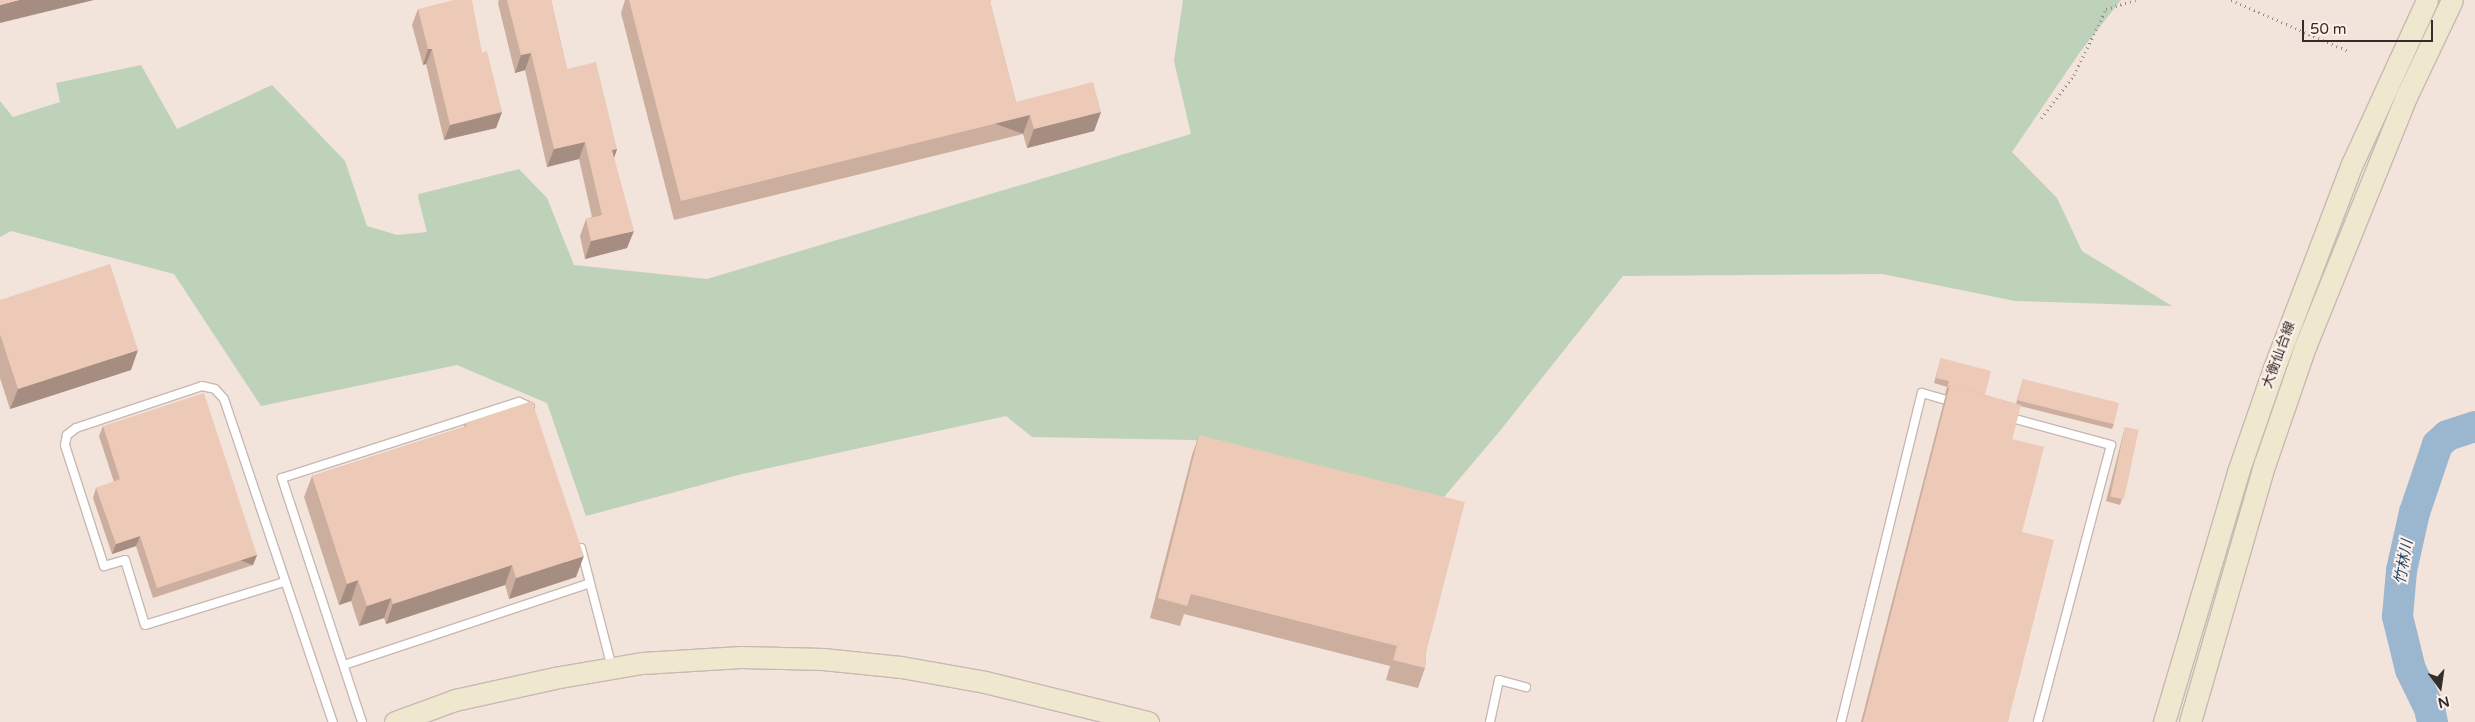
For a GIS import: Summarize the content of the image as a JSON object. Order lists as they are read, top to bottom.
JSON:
{
  "streets": {
    "main road": ["大衡仙台線"]
  },
  "water": ["竹林川"],
  "scale_bar": "50 m",
  "north": "bottom"
}
